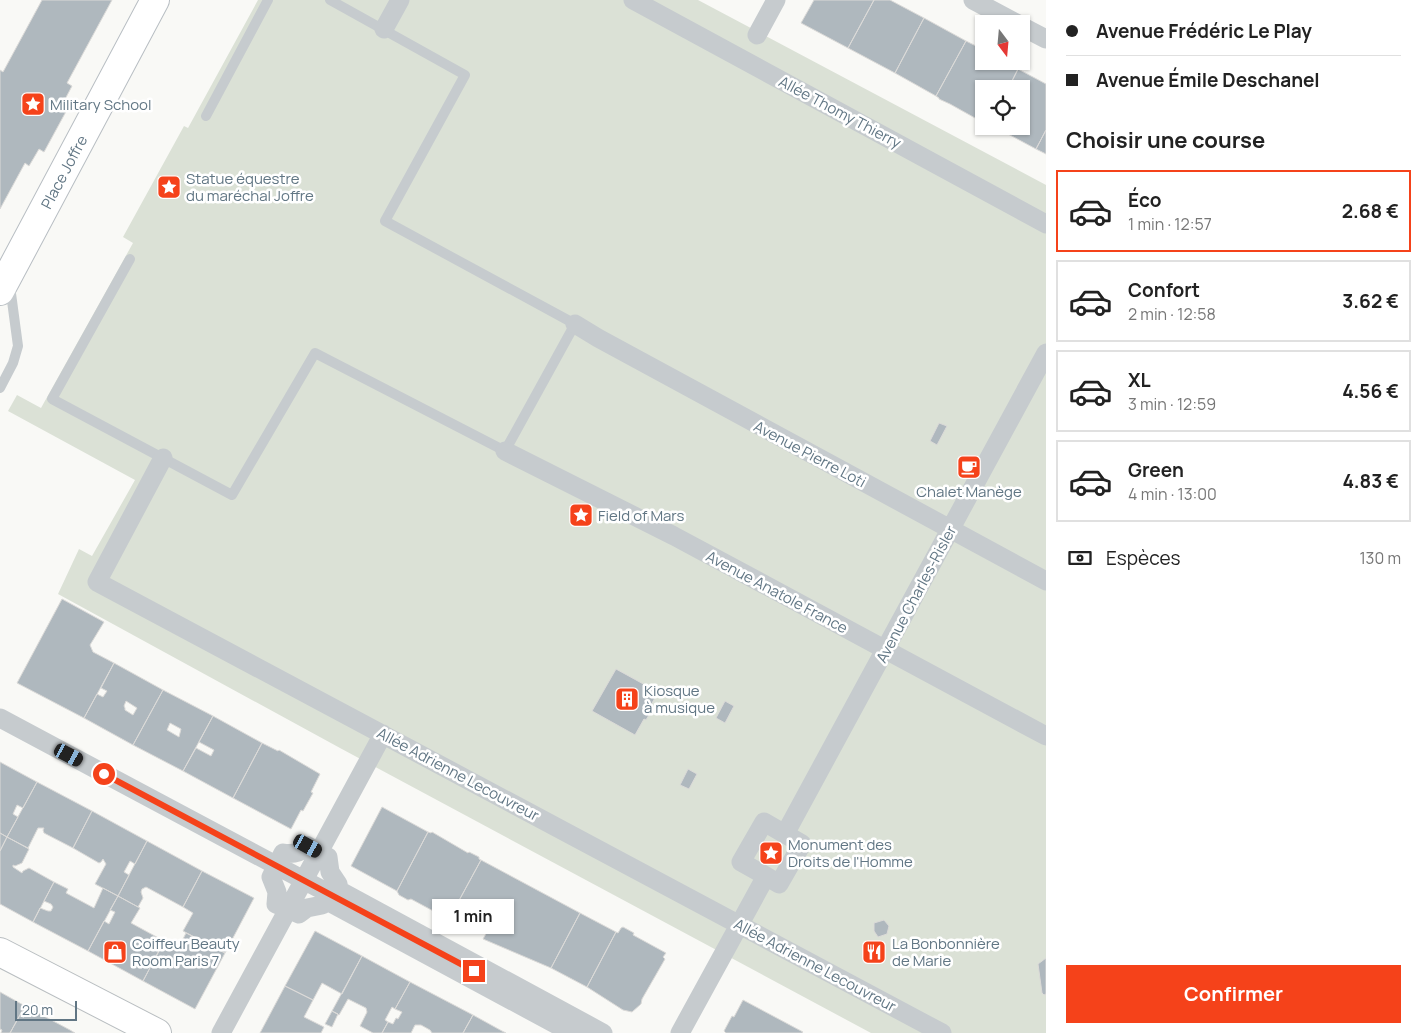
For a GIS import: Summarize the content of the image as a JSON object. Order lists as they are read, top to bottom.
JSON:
{
  "streets": {
    "main road": ["Place Joffre"],
    "street": [
      "Allée Thomy Thierry",
      "Avenue Pierre Loti",
      "Avenue Anatole France",
      "Avenue Charles-Risler",
      "Allée Adrienne Lecouvreur"
    ]
  },
  "crossings": [
    ["Avenue Pierre Loti", "Avenue Charles-Risler"],
    ["Avenue Anatole France", "Avenue Charles-Risler"]
  ],
  "places": {
    "place": [
      "Military School",
      "Statue équestre du maréchal Joffre",
      "Field of Mars",
      "Monument des Droits de l'Homme"
    ],
    "cafe": ["Chalet Manège"],
    "building": ["Kiosque à musique"],
    "shop": ["Coiffeur Beauty Room Paris 7"],
    "restaurant": ["La Bonbonnière de Marie"]
  },
  "scale_bar": "20 m",
  "north": "bottom",
  "page": {
    "banner": ["Avenue Frédéric Le Play", "Avenue Émile Deschanel"],
    "heading": "Choisir une course",
    "list": [
      {
        "name": "Éco",
        "note": "1 min · 12:57",
        "value": "2.68 €"
      },
      {
        "name": "Confort",
        "note": "2 min · 12:58",
        "value": "3.62 €"
      },
      {
        "name": "XL",
        "note": "3 min · 12:59",
        "value": "4.56 €"
      },
      {
        "name": "Green",
        "note": "4 min · 13:00",
        "value": "4.83 €"
      }
    ],
    "pay": ["Espèces", "130 m"],
    "bubble": "1 min",
    "buttons": "Confirmer",
    "scale": "20 m"
  }
}
